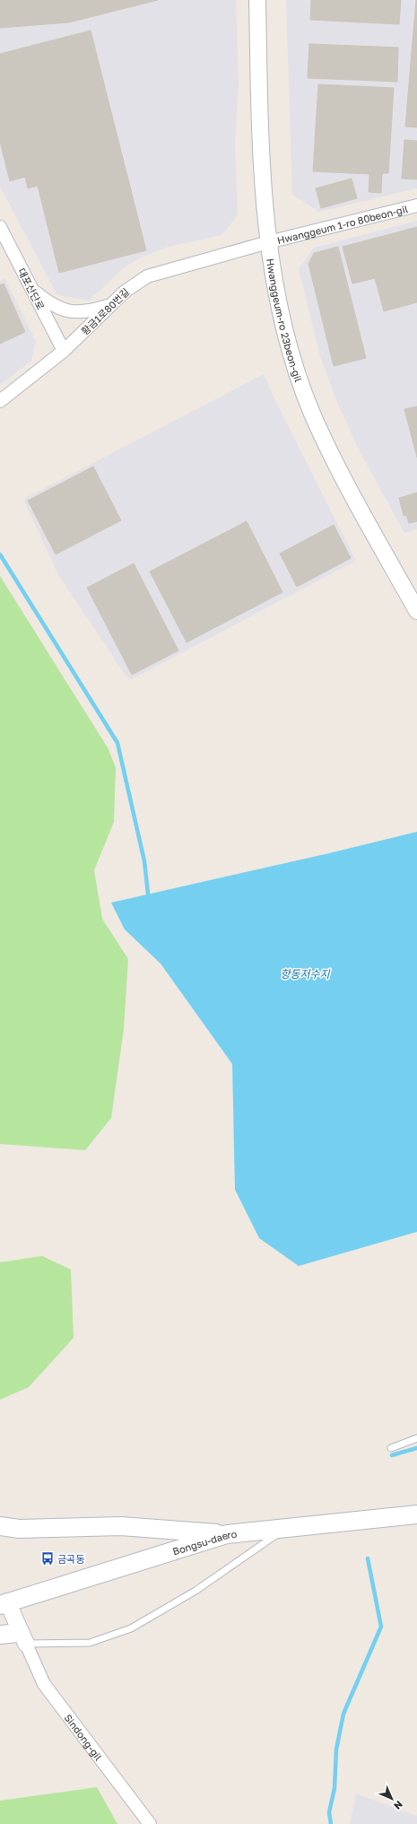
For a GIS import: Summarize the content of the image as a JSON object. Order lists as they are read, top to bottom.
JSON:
{
  "streets": {
    "main road": ["Bongsu-daero"],
    "street": [
      "Hwanggeum 1-ro 80beon-gil",
      "대포산단로",
      "황금1로80번길",
      "Hwanggeum-ro 23beon-gil",
      "Sindong-gil"
    ]
  },
  "crossings": [
    ["Hwanggeum 1-ro 80beon-gil", "황금1로80번길"],
    ["Hwanggeum 1-ro 80beon-gil", "Hwanggeum-ro 23beon-gil"],
    ["대포산단로", "황금1로80번길"],
    ["황금1로80번길", "Hwanggeum-ro 23beon-gil"]
  ],
  "water": ["항동저수지"],
  "places": {
    "bus stop": ["금곡동"]
  },
  "north": "bottom right"
}
